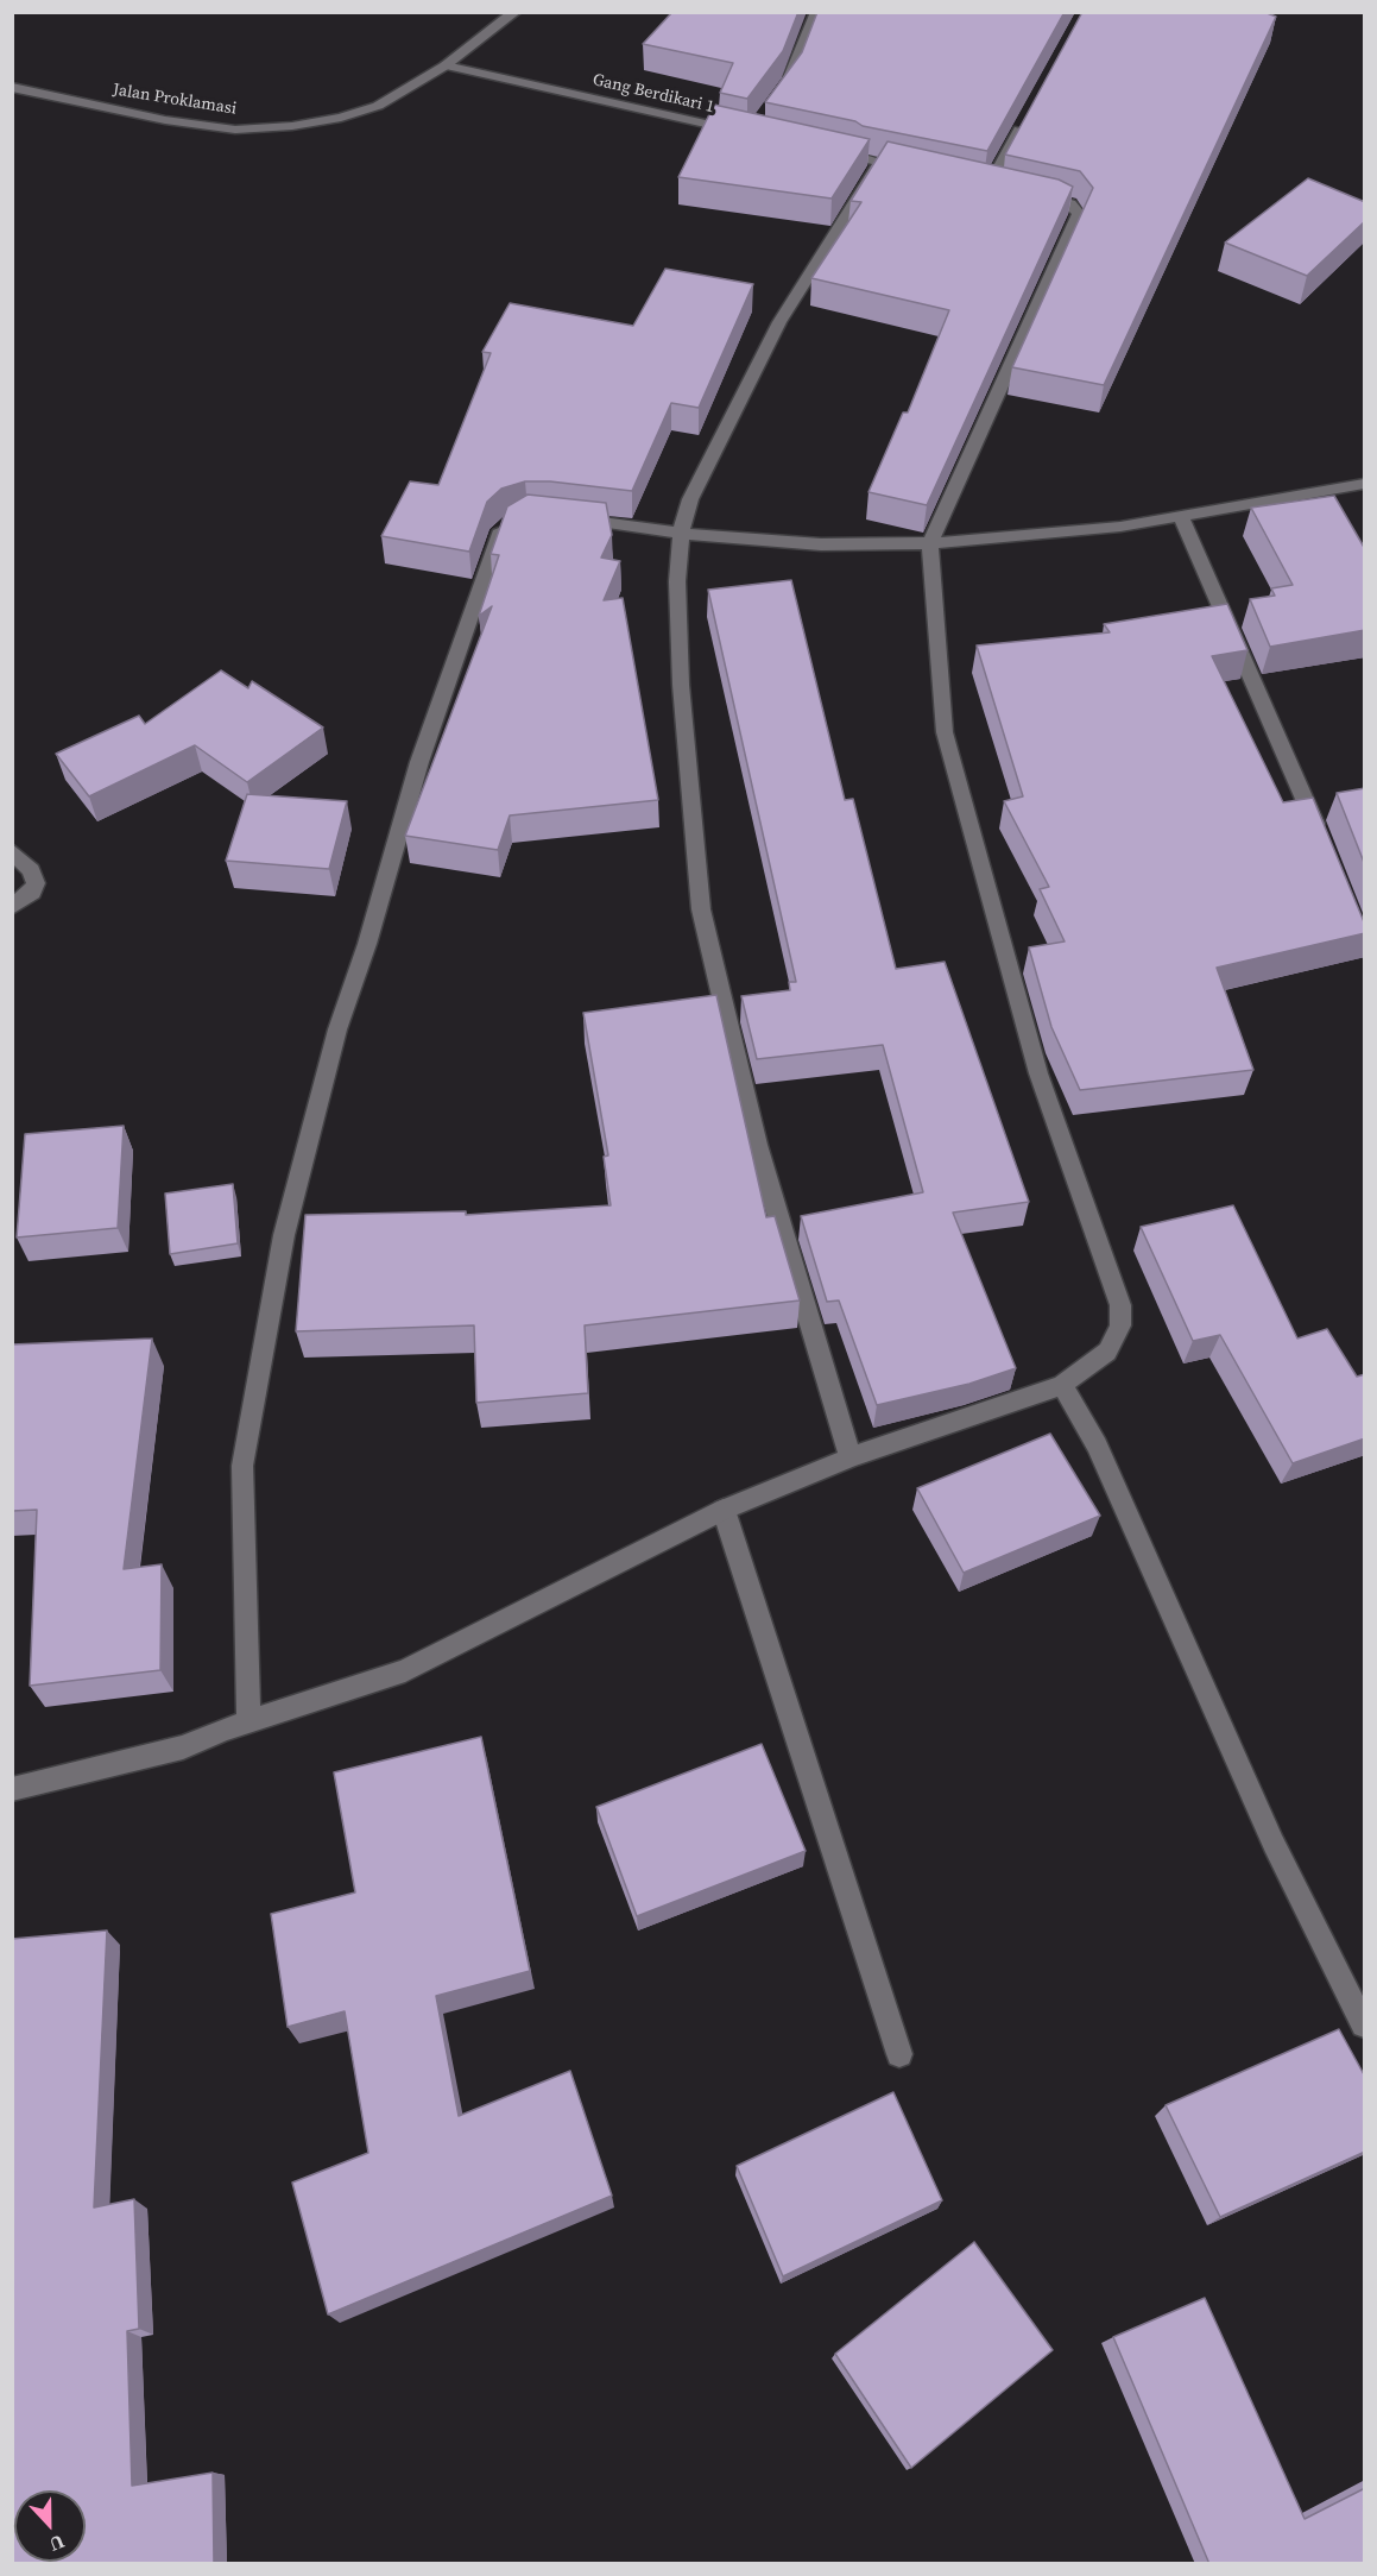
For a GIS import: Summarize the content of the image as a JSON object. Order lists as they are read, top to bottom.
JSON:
{
  "streets": {
    "street": ["Gang Berdikari 1", "Jalan Proklamasi"]
  },
  "crossings": [
    ["Gang Berdikari 1", "Jalan Proklamasi"]
  ],
  "north": "bottom"
}
